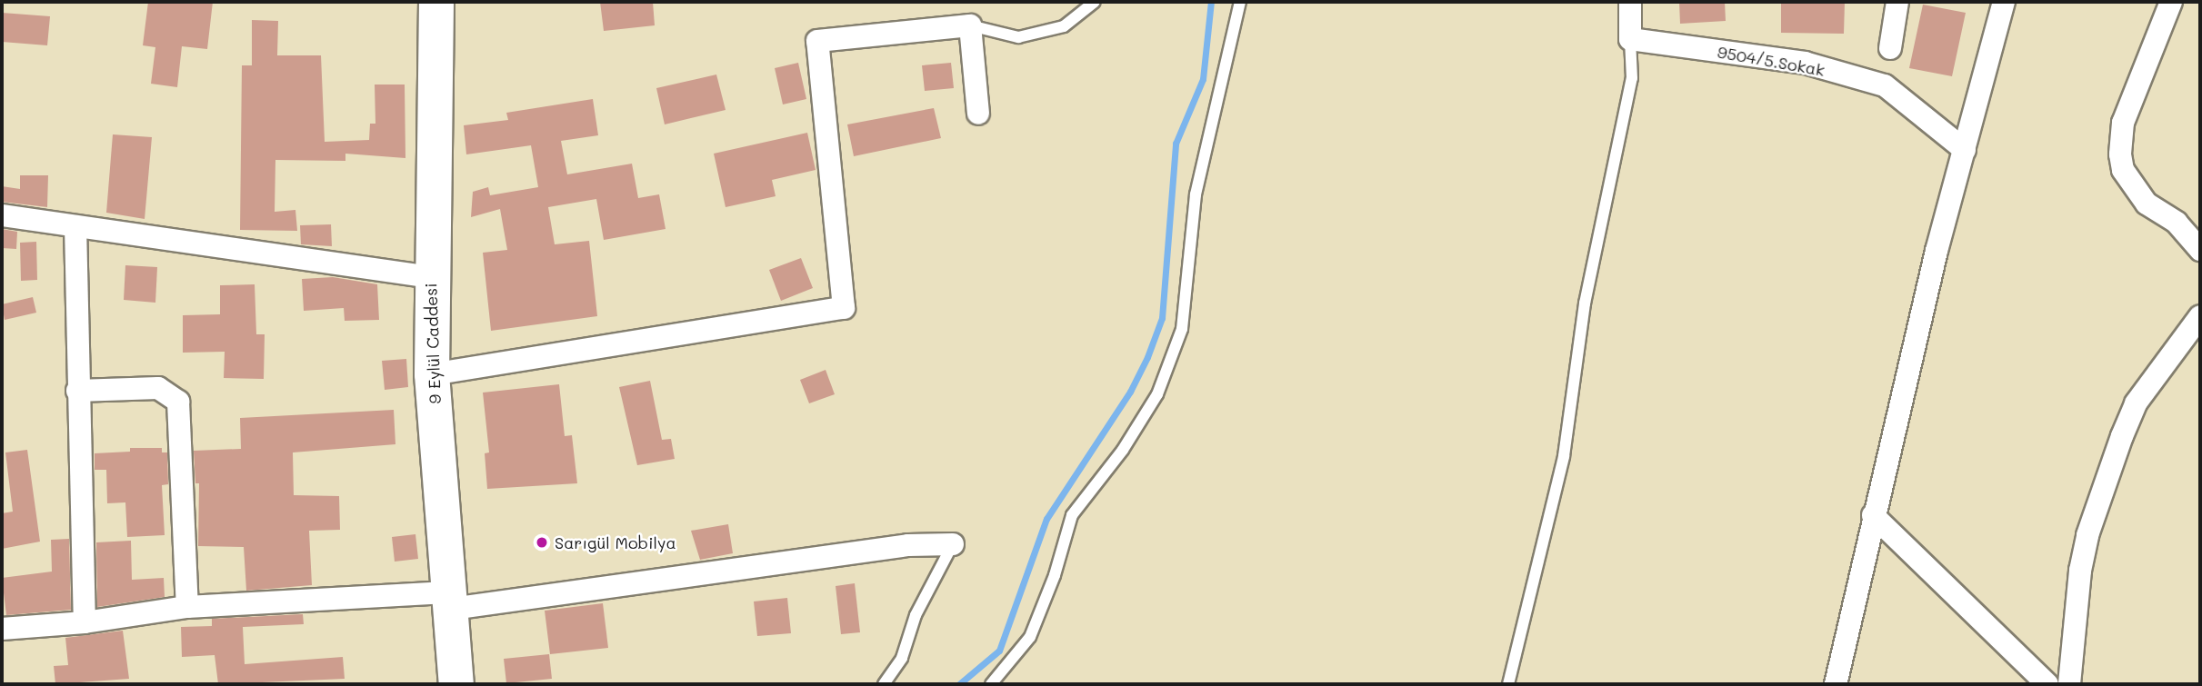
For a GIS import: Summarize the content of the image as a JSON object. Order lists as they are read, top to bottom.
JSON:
{
  "streets": {
    "main road": ["9 Eylül Caddesi"],
    "street": ["9504/5.Sokak"]
  },
  "places": ["Sarıgül Mobilya"]
}
